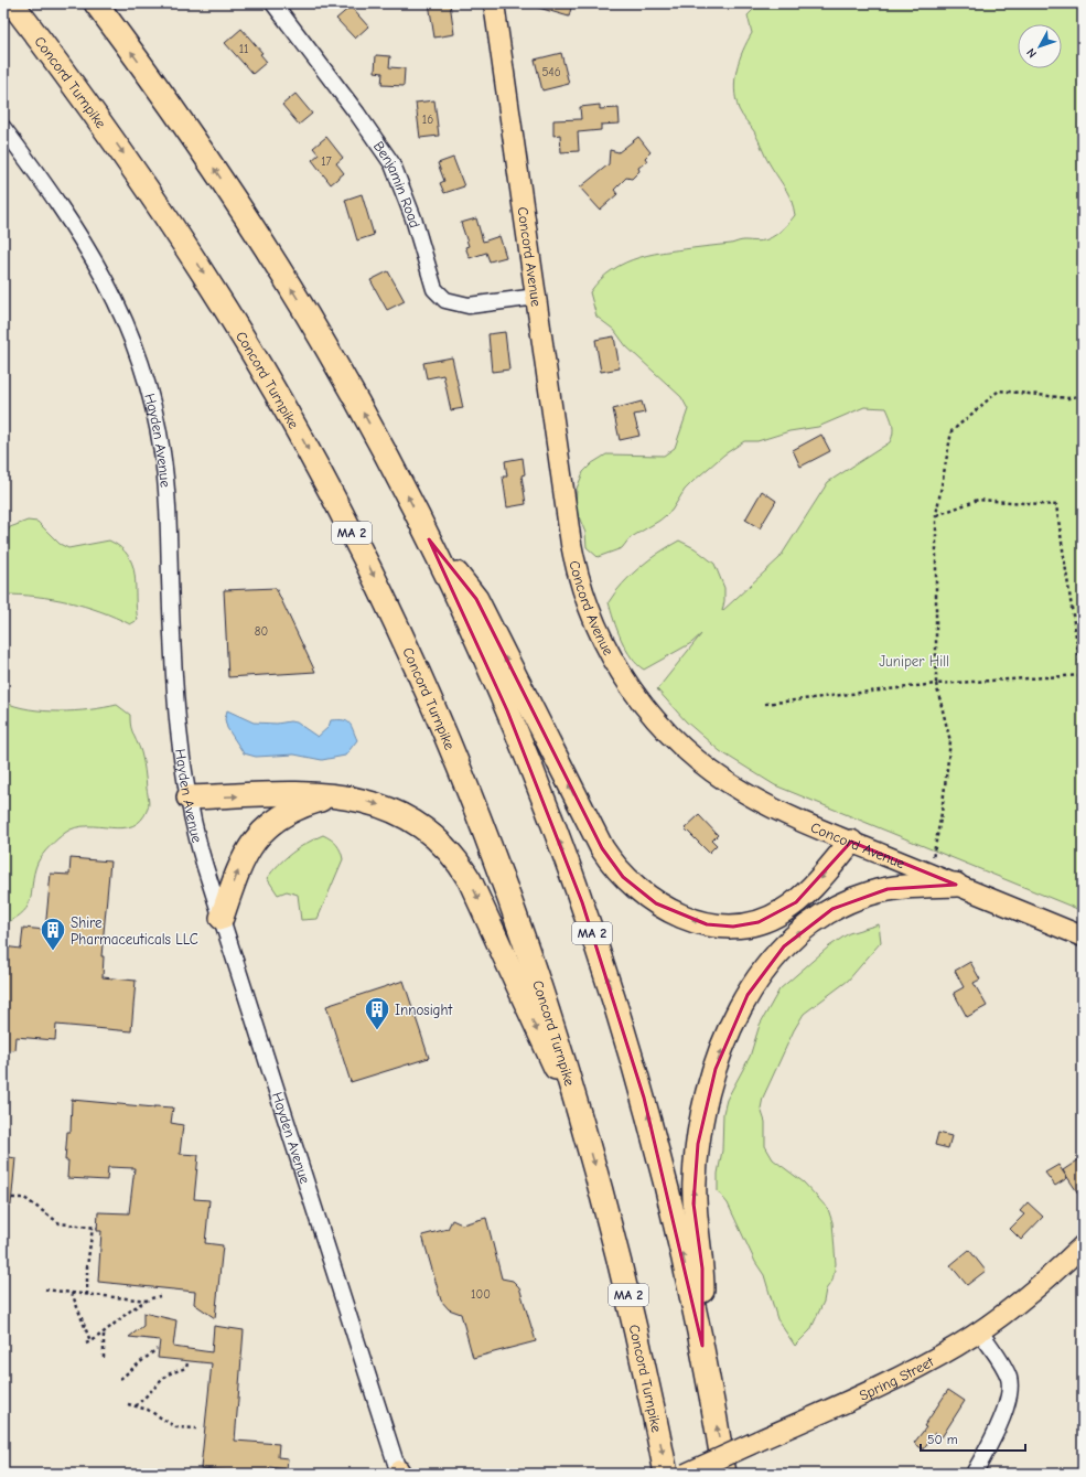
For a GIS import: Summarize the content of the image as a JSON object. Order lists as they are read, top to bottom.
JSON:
{
  "streets": {
    "highway": ["Concord Turnpike", "MA 2"],
    "main road": ["Concord Avenue", "Spring Street"],
    "street": ["Benjamin Road", "Hayden Avenue"]
  },
  "crossings": [
    ["Benjamin Road", "Concord Avenue"]
  ],
  "parks": ["Juniper Hill"],
  "places": {
    "building": ["Shire Pharmaceuticals LLC", "Innosight"]
  },
  "house_numbers": [
    "11",
    "546",
    "16",
    "17",
    "80",
    "100"
  ],
  "scale_bar": "50 m",
  "north": "bottom left"
}
